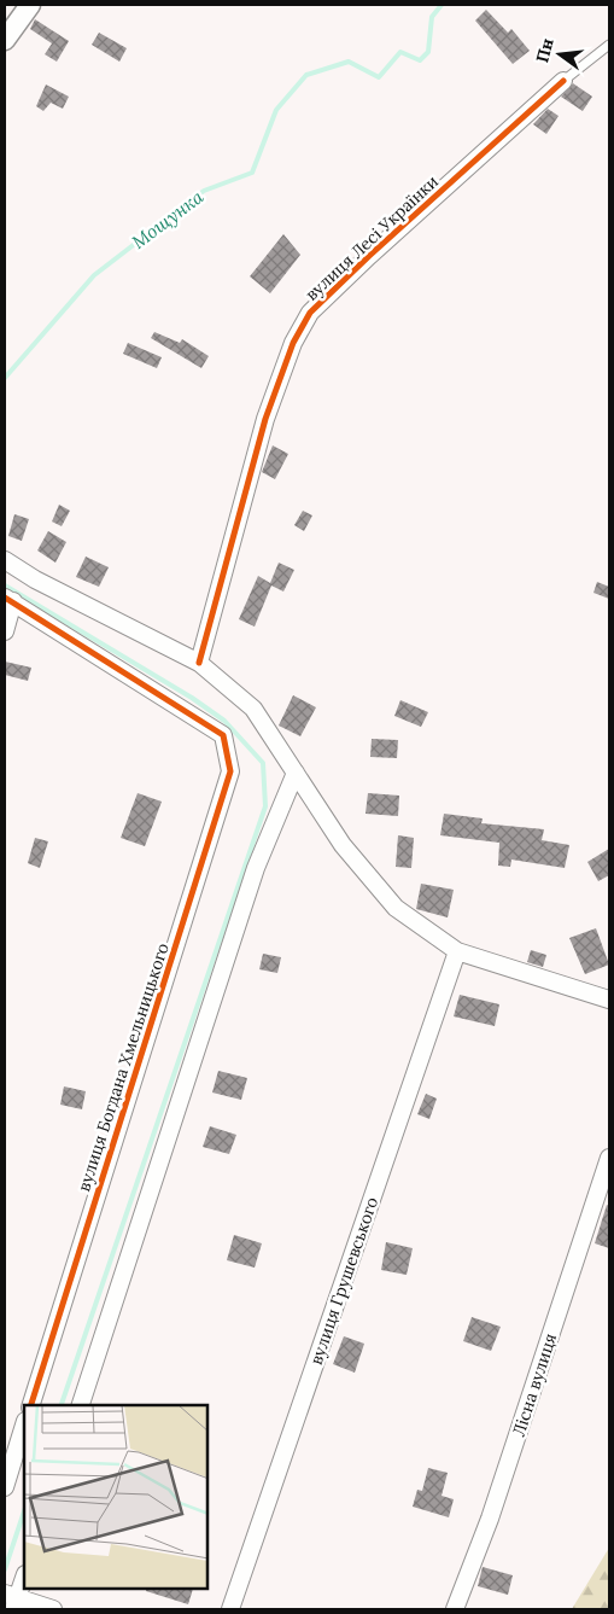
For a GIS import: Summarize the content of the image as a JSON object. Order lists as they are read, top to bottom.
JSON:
{
  "streets": {
    "street": [
      "вулиця Лесі Українки",
      "вулиця Богдана Хмельницького",
      "вулиця Грушевського",
      "Лісна вулиця"
    ]
  },
  "water": ["Мощунка"],
  "north": "left"
}
